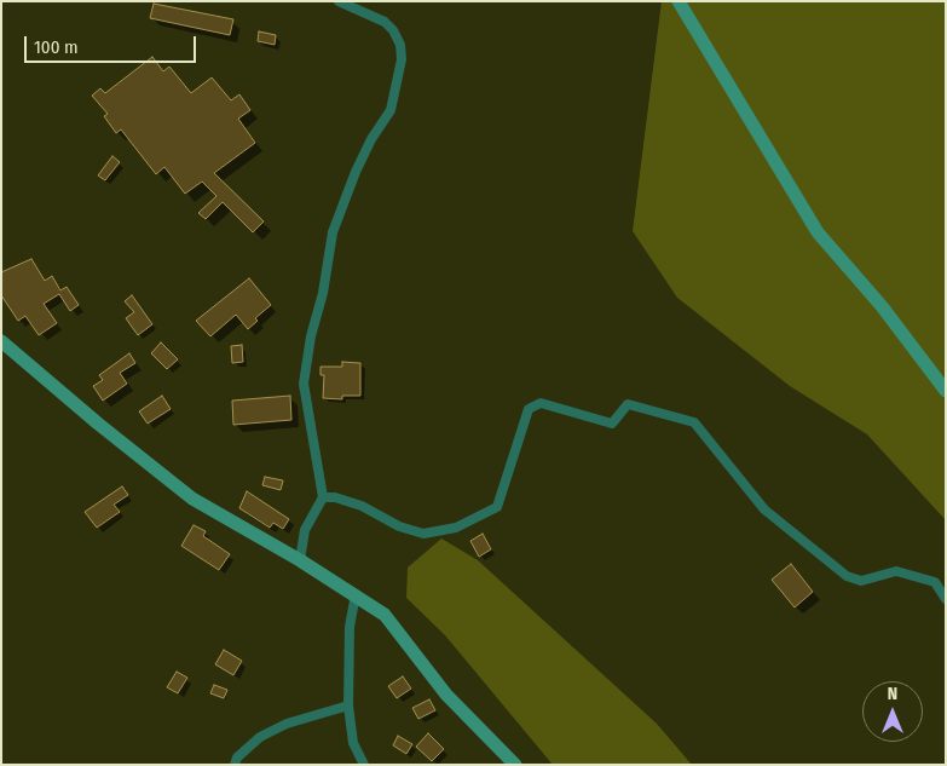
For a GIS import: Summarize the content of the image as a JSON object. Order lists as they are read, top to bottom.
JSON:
{
  "scale_bar": "100 m",
  "north": "top"
}
